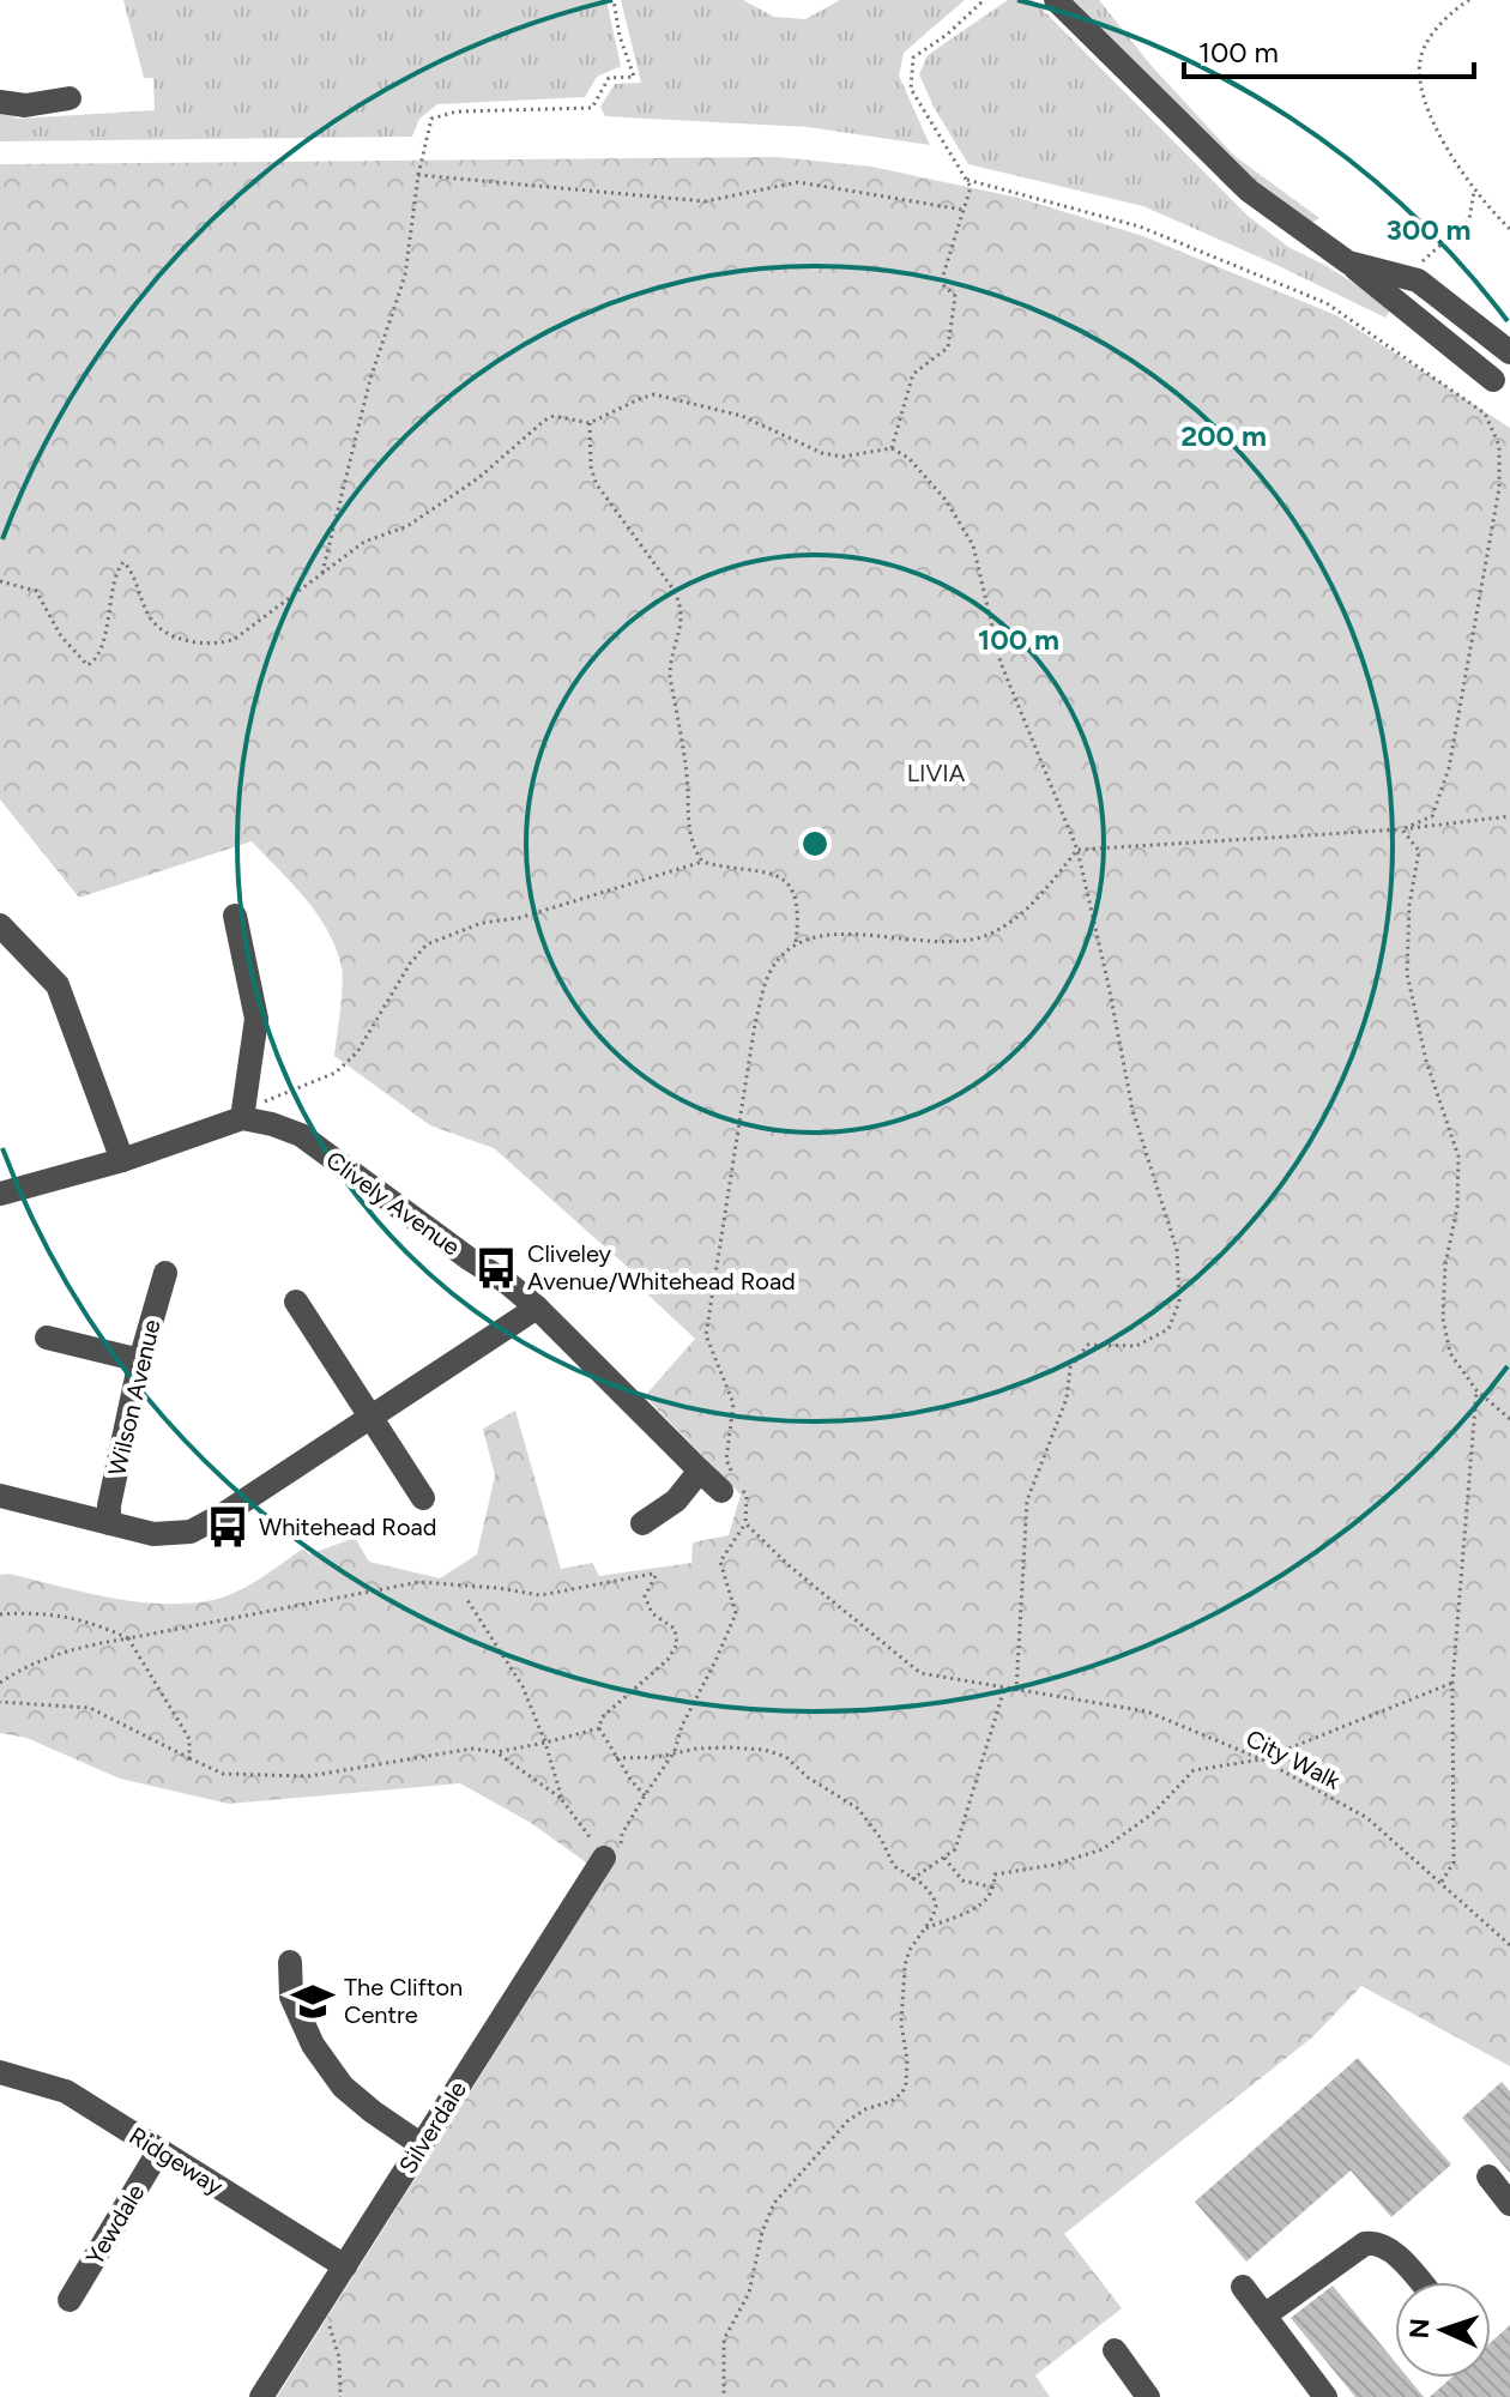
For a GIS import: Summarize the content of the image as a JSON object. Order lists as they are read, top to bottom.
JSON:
{
  "streets": {
    "street": [
      "Clively Avenue",
      "Wilson Avenue",
      "Silverdale",
      "Ridgeway",
      "Yewdale"
    ],
    "path": ["City Walk"]
  },
  "crossings": [
    ["Silverdale", "Ridgeway"],
    ["Ridgeway", "Yewdale"]
  ],
  "parks": ["LIVIA"],
  "places": {
    "bus stop": ["Cliveley Avenue/Whitehead Road", "Whitehead Road"],
    "school or university": ["The Clifton Centre"]
  },
  "scale_bar": "100 m",
  "north": "left",
  "rings": ["300 m", "200 m", "100 m"]
}
